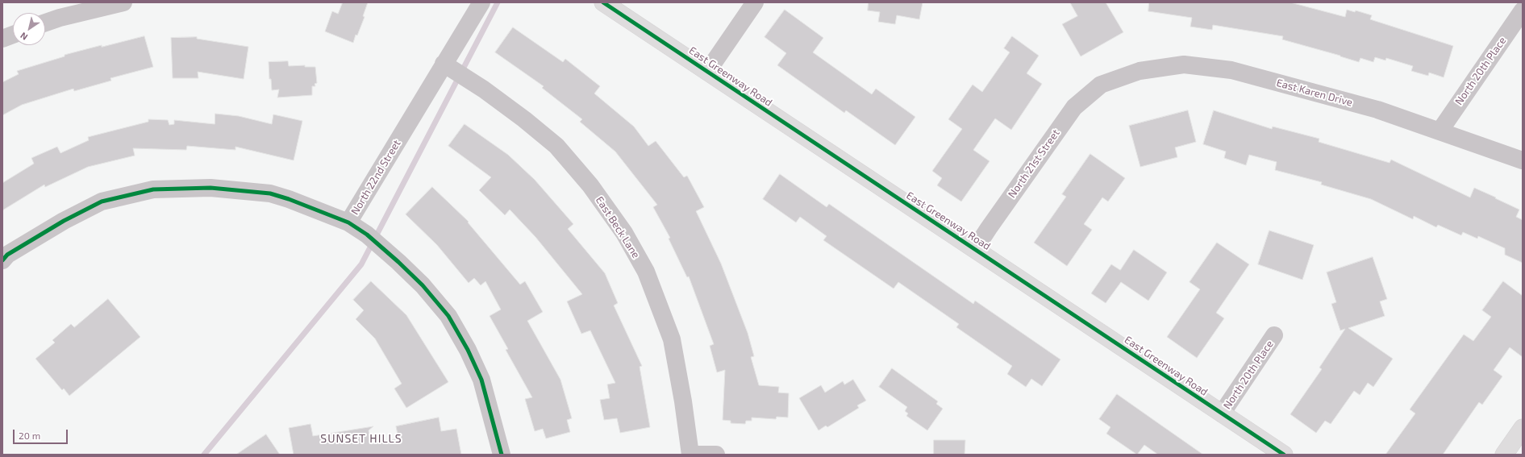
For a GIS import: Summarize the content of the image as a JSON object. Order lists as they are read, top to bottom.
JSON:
{
  "streets": {
    "street": [
      "North 20th Place",
      "East Greenway Road",
      "East Karen Drive",
      "North 21st Street",
      "North 22nd Street",
      "East Beck Lane"
    ]
  },
  "crossings": [
    ["North 20th Place", "East Greenway Road"],
    ["North 20th Place", "East Karen Drive"],
    ["East Greenway Road", "North 21st Street"],
    ["East Karen Drive", "North 21st Street"],
    ["North 22nd Street", "East Beck Lane"]
  ],
  "districts": ["SUNSET HILLS"],
  "scale_bar": "20 m",
  "north": "bottom left"
}
